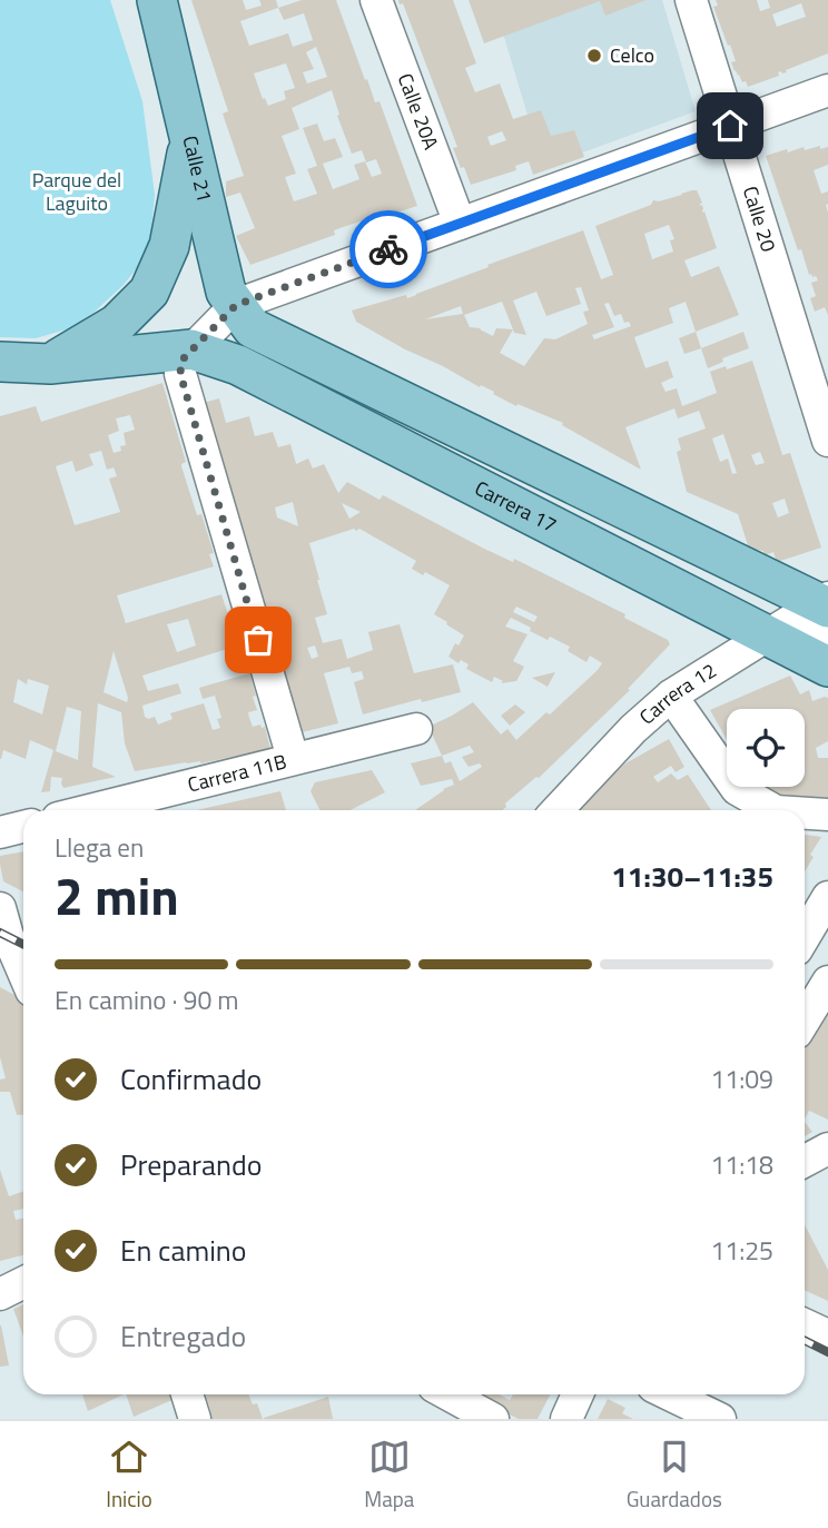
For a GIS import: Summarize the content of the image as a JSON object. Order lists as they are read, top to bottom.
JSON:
{
  "streets": {
    "main road": ["Calle 21", "Carrera 17"],
    "street": [
      "Calle 20A",
      "Calle 20",
      "Carrera 12",
      "Carrera 11B"
    ]
  },
  "crossings": [
    ["Carrera 17", "Carrera 12"]
  ],
  "parks": ["Parque del Laguito"],
  "places": ["Celco"],
  "page": {
    "heading": ["2 min", "Llega en", "11:30–11:35"],
    "bar": "En camino · 90 m",
    "list": [
      ["Confirmado", "11:09"],
      ["Preparando", "11:18"],
      ["En camino", "11:25"],
      "Entregado"
    ],
    "tabs": ["Inicio", "Mapa", "Guardados"]
  }
}
